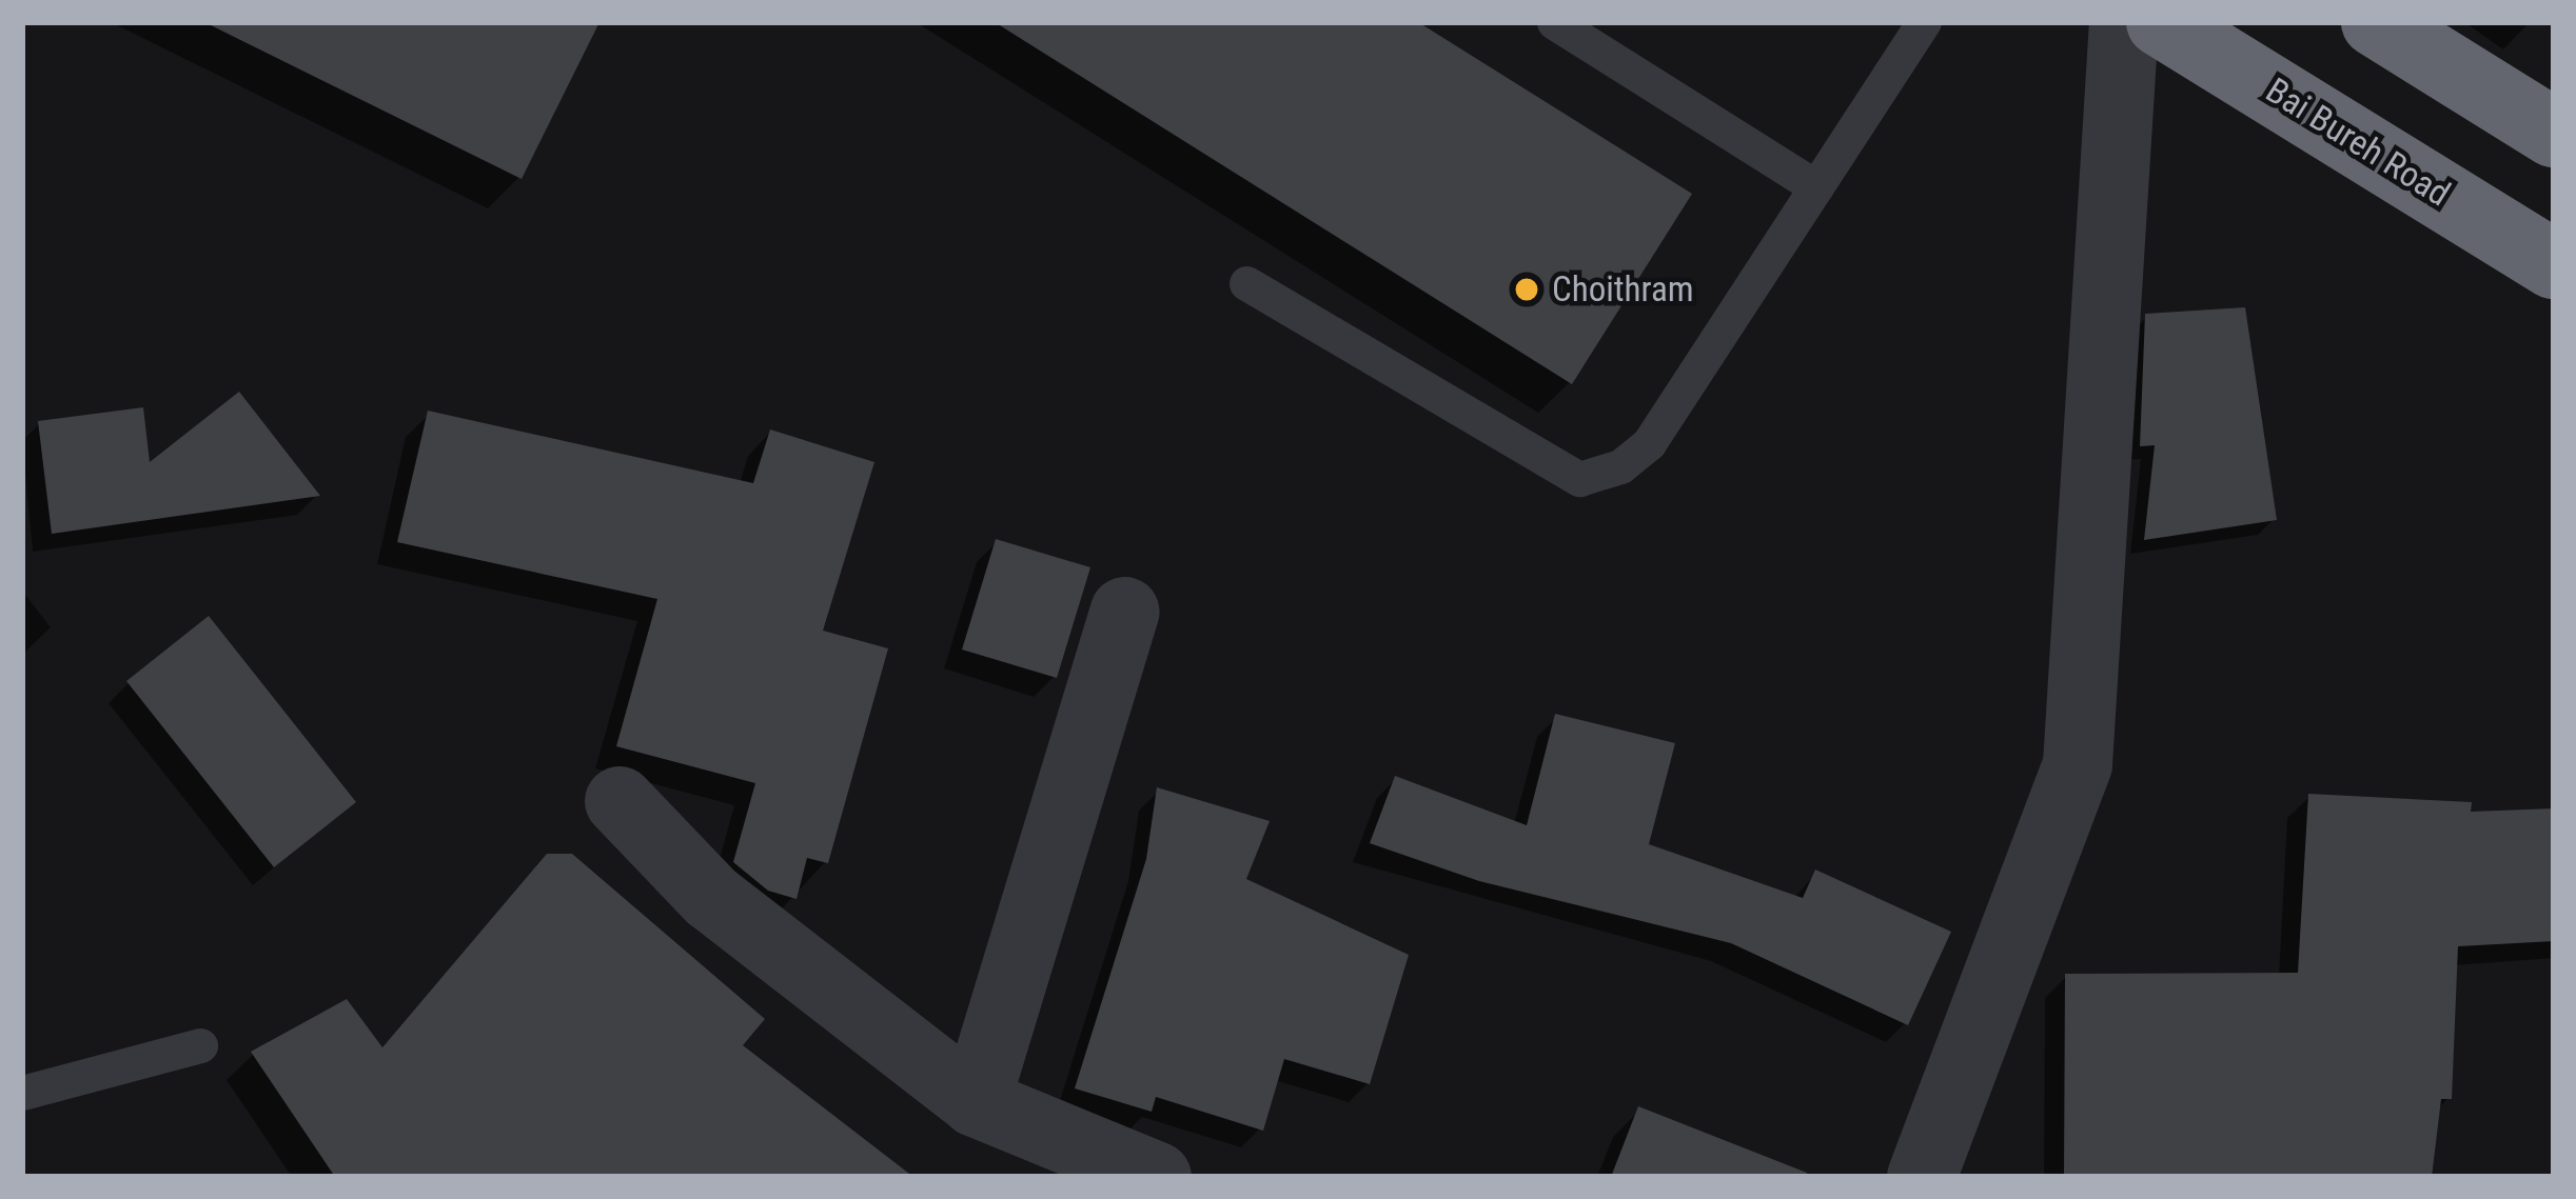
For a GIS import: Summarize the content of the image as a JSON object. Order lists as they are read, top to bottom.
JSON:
{
  "streets": {
    "highway": ["Bai Bureh Road"]
  },
  "places": ["Choithram"]
}
